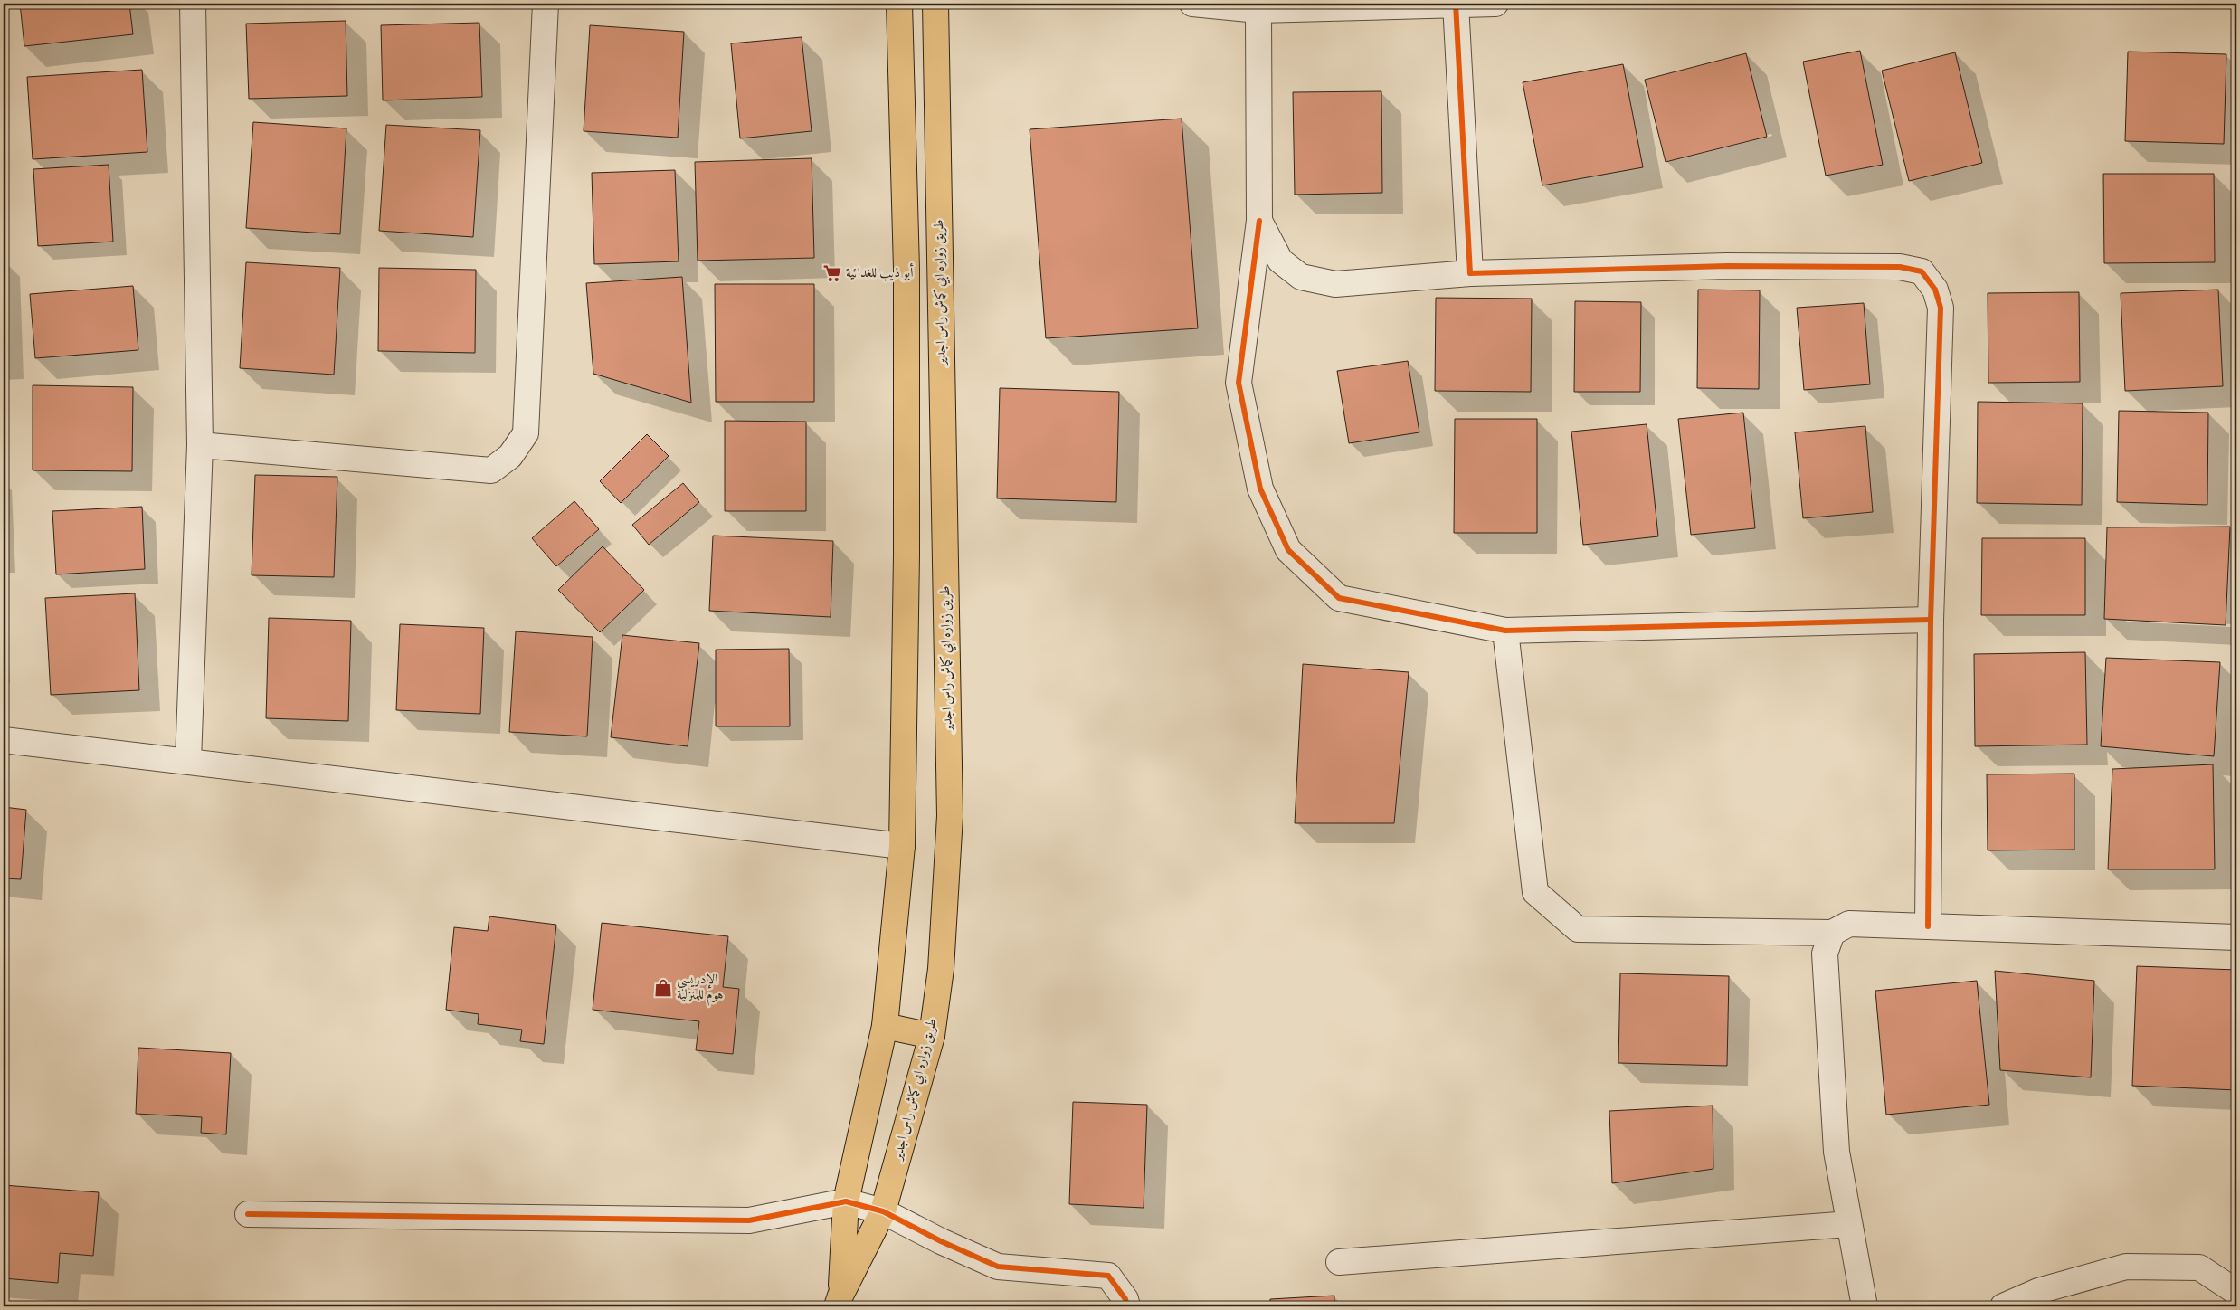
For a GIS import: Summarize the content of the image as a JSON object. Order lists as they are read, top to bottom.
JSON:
{
  "streets": {
    "main road": ["طريق زواره ابي كماش راس اجدير"]
  },
  "places": {
    "supermarket": ["أبو ذيب للغدائية"],
    "shop": ["الإدريسي هوم للمنزلية"]
  }
}
